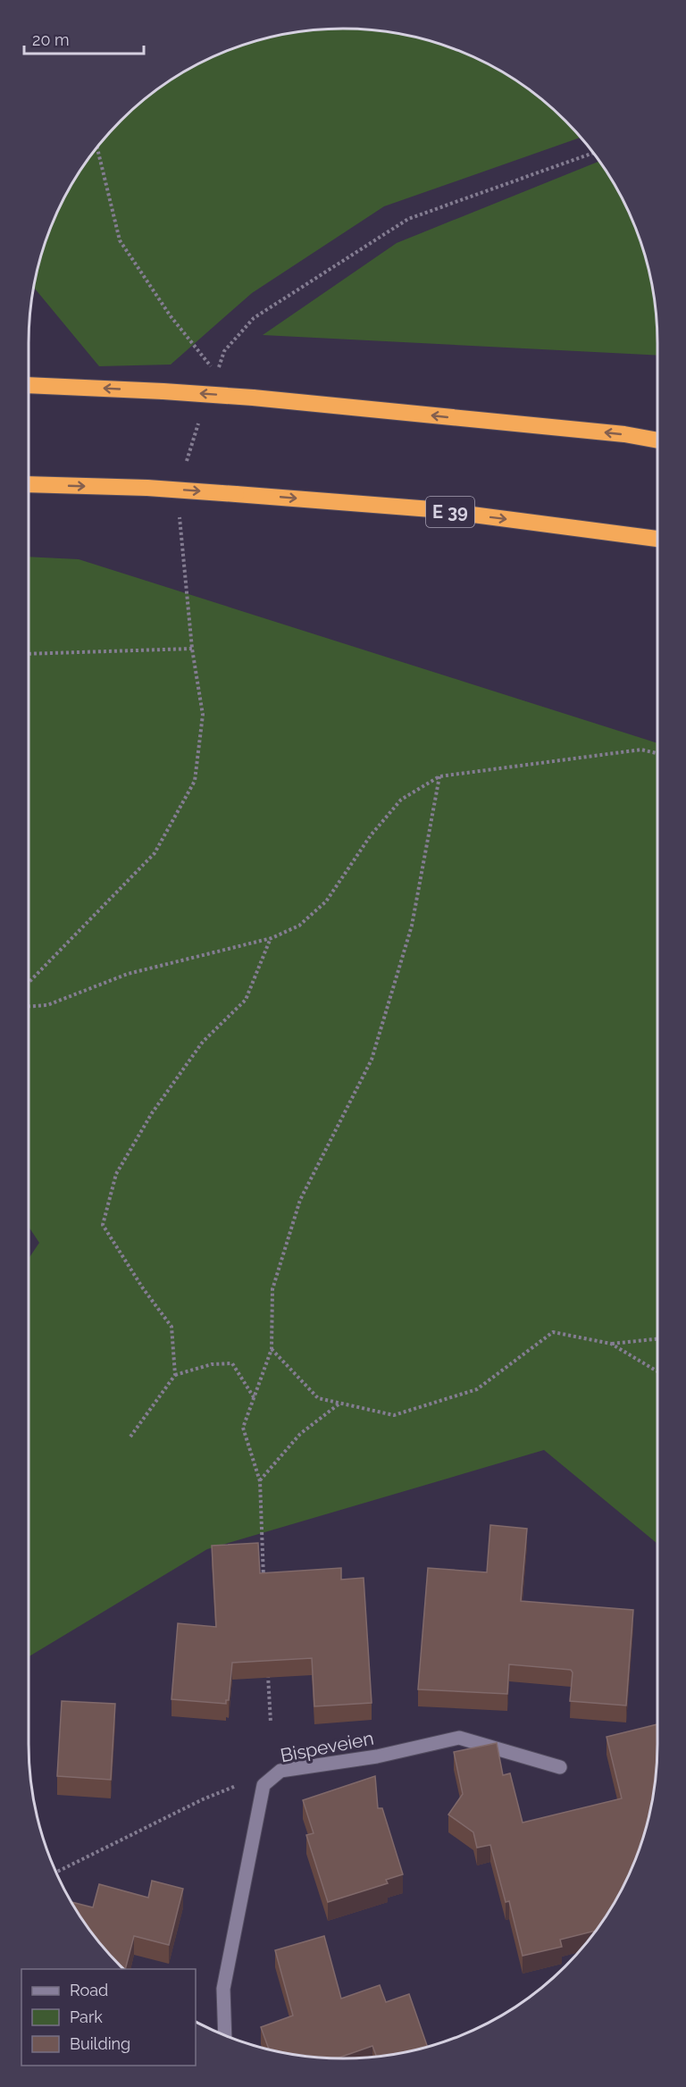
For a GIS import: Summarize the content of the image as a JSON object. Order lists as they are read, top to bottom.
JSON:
{
  "streets": {
    "highway": ["E 39"],
    "street": ["Bispeveien"]
  },
  "legend": ["Road", "Park", "Building"],
  "scale_bar": "20 m"
}
